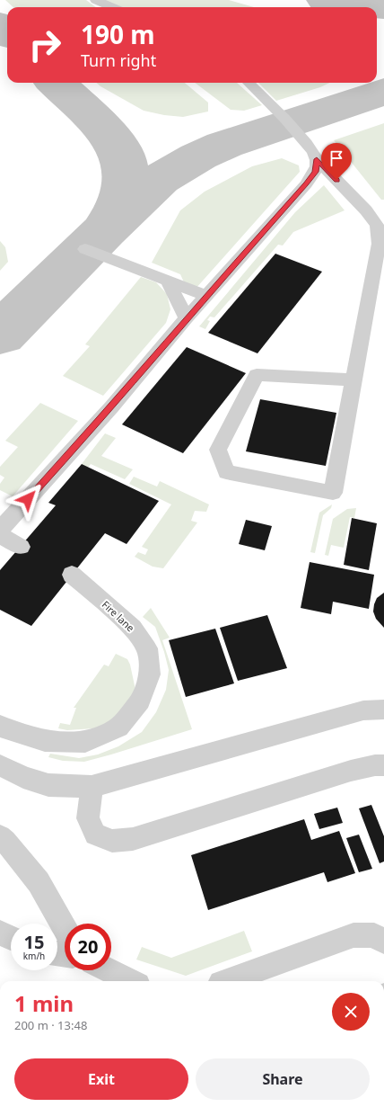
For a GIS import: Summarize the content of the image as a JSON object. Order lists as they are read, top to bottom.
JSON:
{
  "streets": {
    "street": ["Fire lane"]
  },
  "page": {
    "turn": ["190 m", "Turn right"],
    "speed": "15 km/h",
    "limit": "20",
    "heading": ["1 min", "200 m · 13:48"],
    "buttons": ["Exit", "Share"]
  }
}
